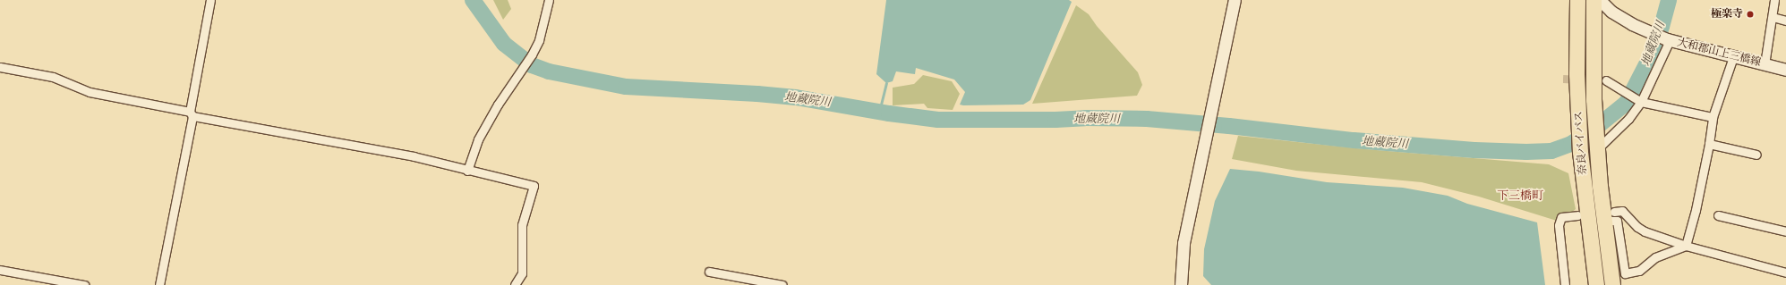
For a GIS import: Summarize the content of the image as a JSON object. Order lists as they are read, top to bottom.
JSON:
{
  "streets": {
    "highway": ["奈良バイパス"],
    "street": ["大和郡山上三橋線"]
  },
  "districts": ["下三橋町"],
  "water": ["地蔵院川"],
  "places": ["極楽寺"]
}
